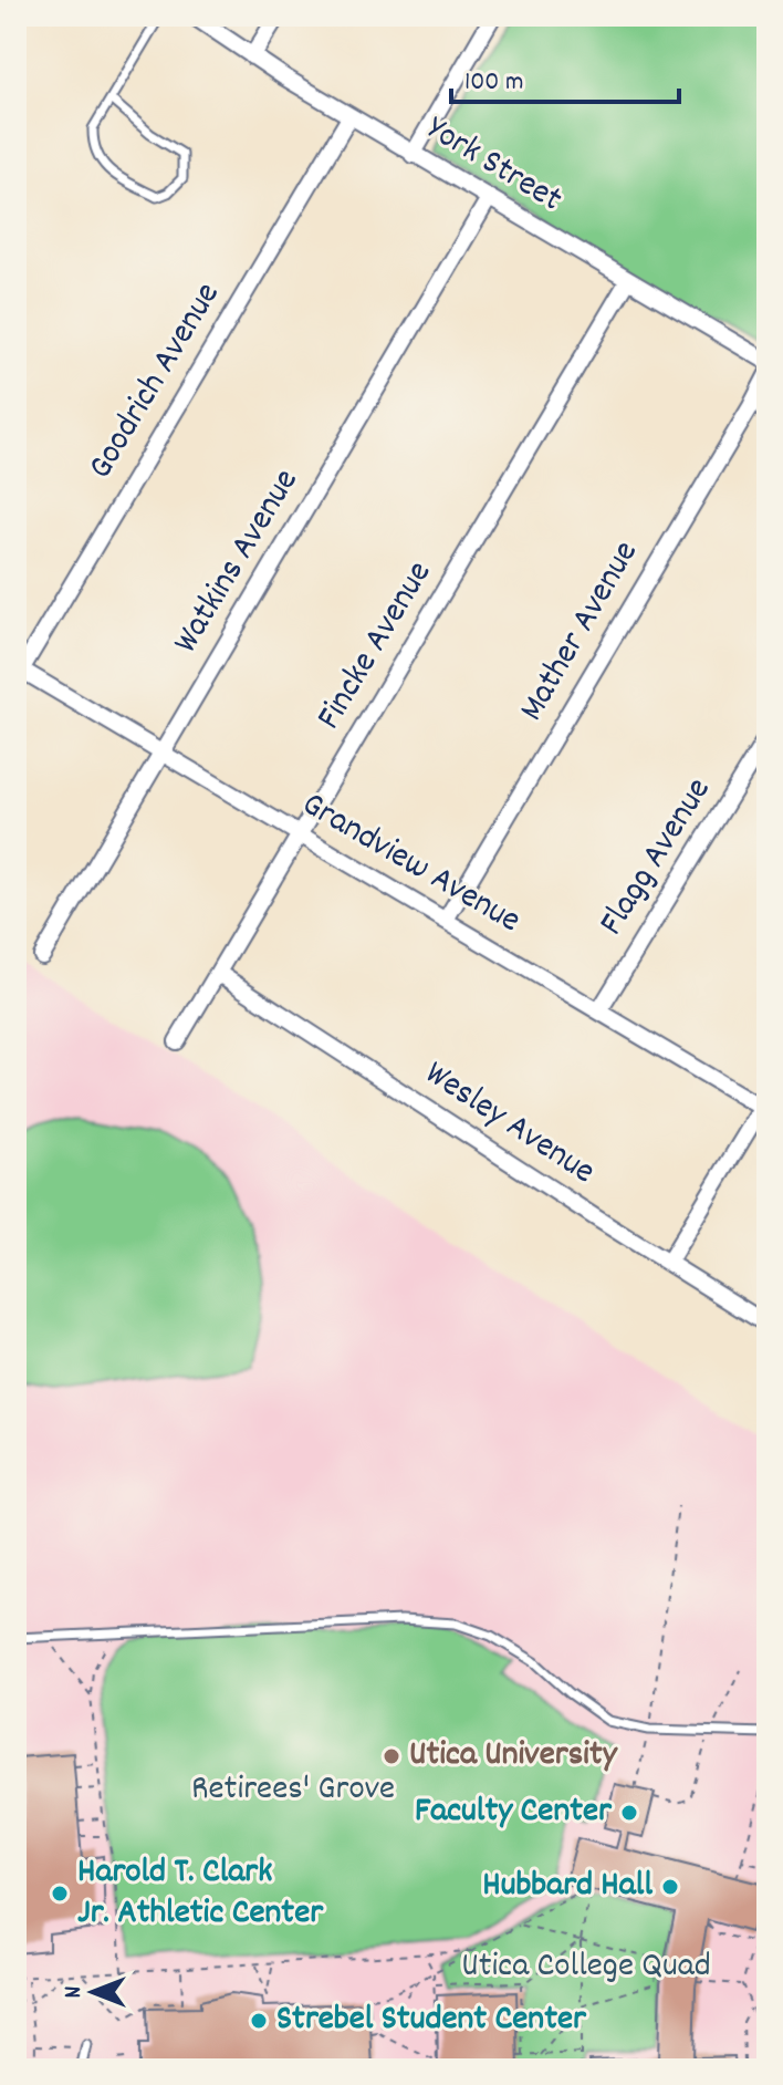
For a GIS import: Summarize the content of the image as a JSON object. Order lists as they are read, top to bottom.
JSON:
{
  "streets": {
    "street": [
      "York Street",
      "Goodrich Avenue",
      "Watkins Avenue",
      "Mather Avenue",
      "Fincke Avenue",
      "Flagg Avenue",
      "Grandview Avenue",
      "Wesley Avenue"
    ]
  },
  "crossings": [
    ["York Street", "Goodrich Avenue"],
    ["York Street", "Watkins Avenue"],
    ["York Street", "Fincke Avenue"],
    ["Goodrich Avenue", "Grandview Avenue"],
    ["Watkins Avenue", "Grandview Avenue"],
    ["Mather Avenue", "Grandview Avenue"],
    ["Fincke Avenue", "Grandview Avenue"],
    ["Fincke Avenue", "Wesley Avenue"],
    ["Flagg Avenue", "Grandview Avenue"]
  ],
  "parks": ["Retirees' Grove", "Utica College Quad"],
  "places": [
    "Utica University",
    "Faculty Center",
    "Hubbard Hall",
    "Harold T. Clark Jr. Athletic Center",
    "Strebel Student Center"
  ],
  "scale_bar": "100 m",
  "north": "left"
}
